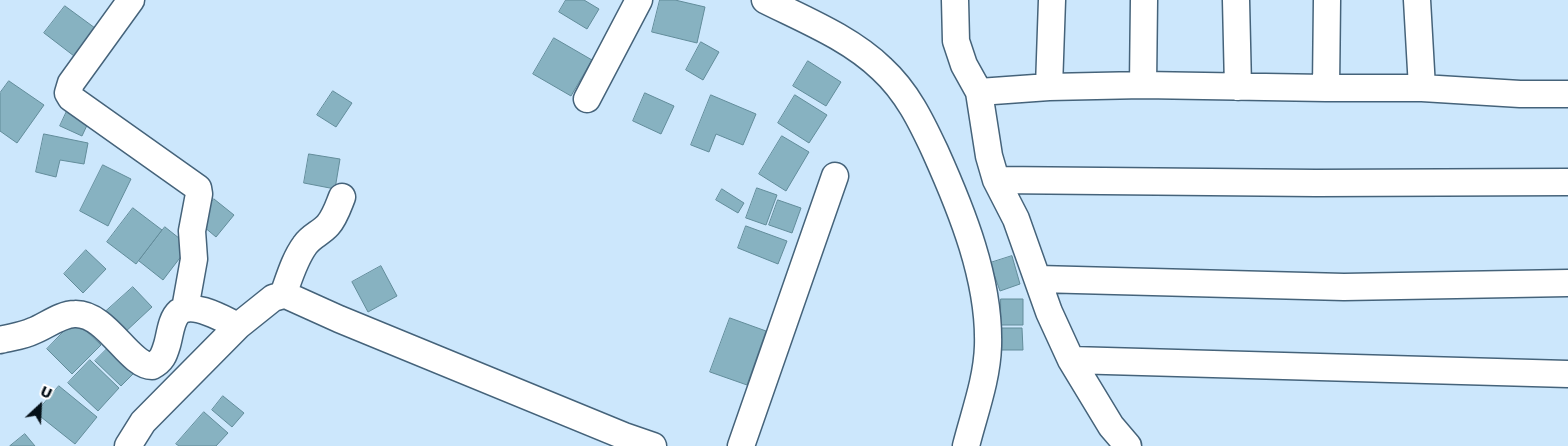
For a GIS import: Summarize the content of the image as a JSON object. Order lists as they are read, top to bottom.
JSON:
{
  "north": "top right"
}
